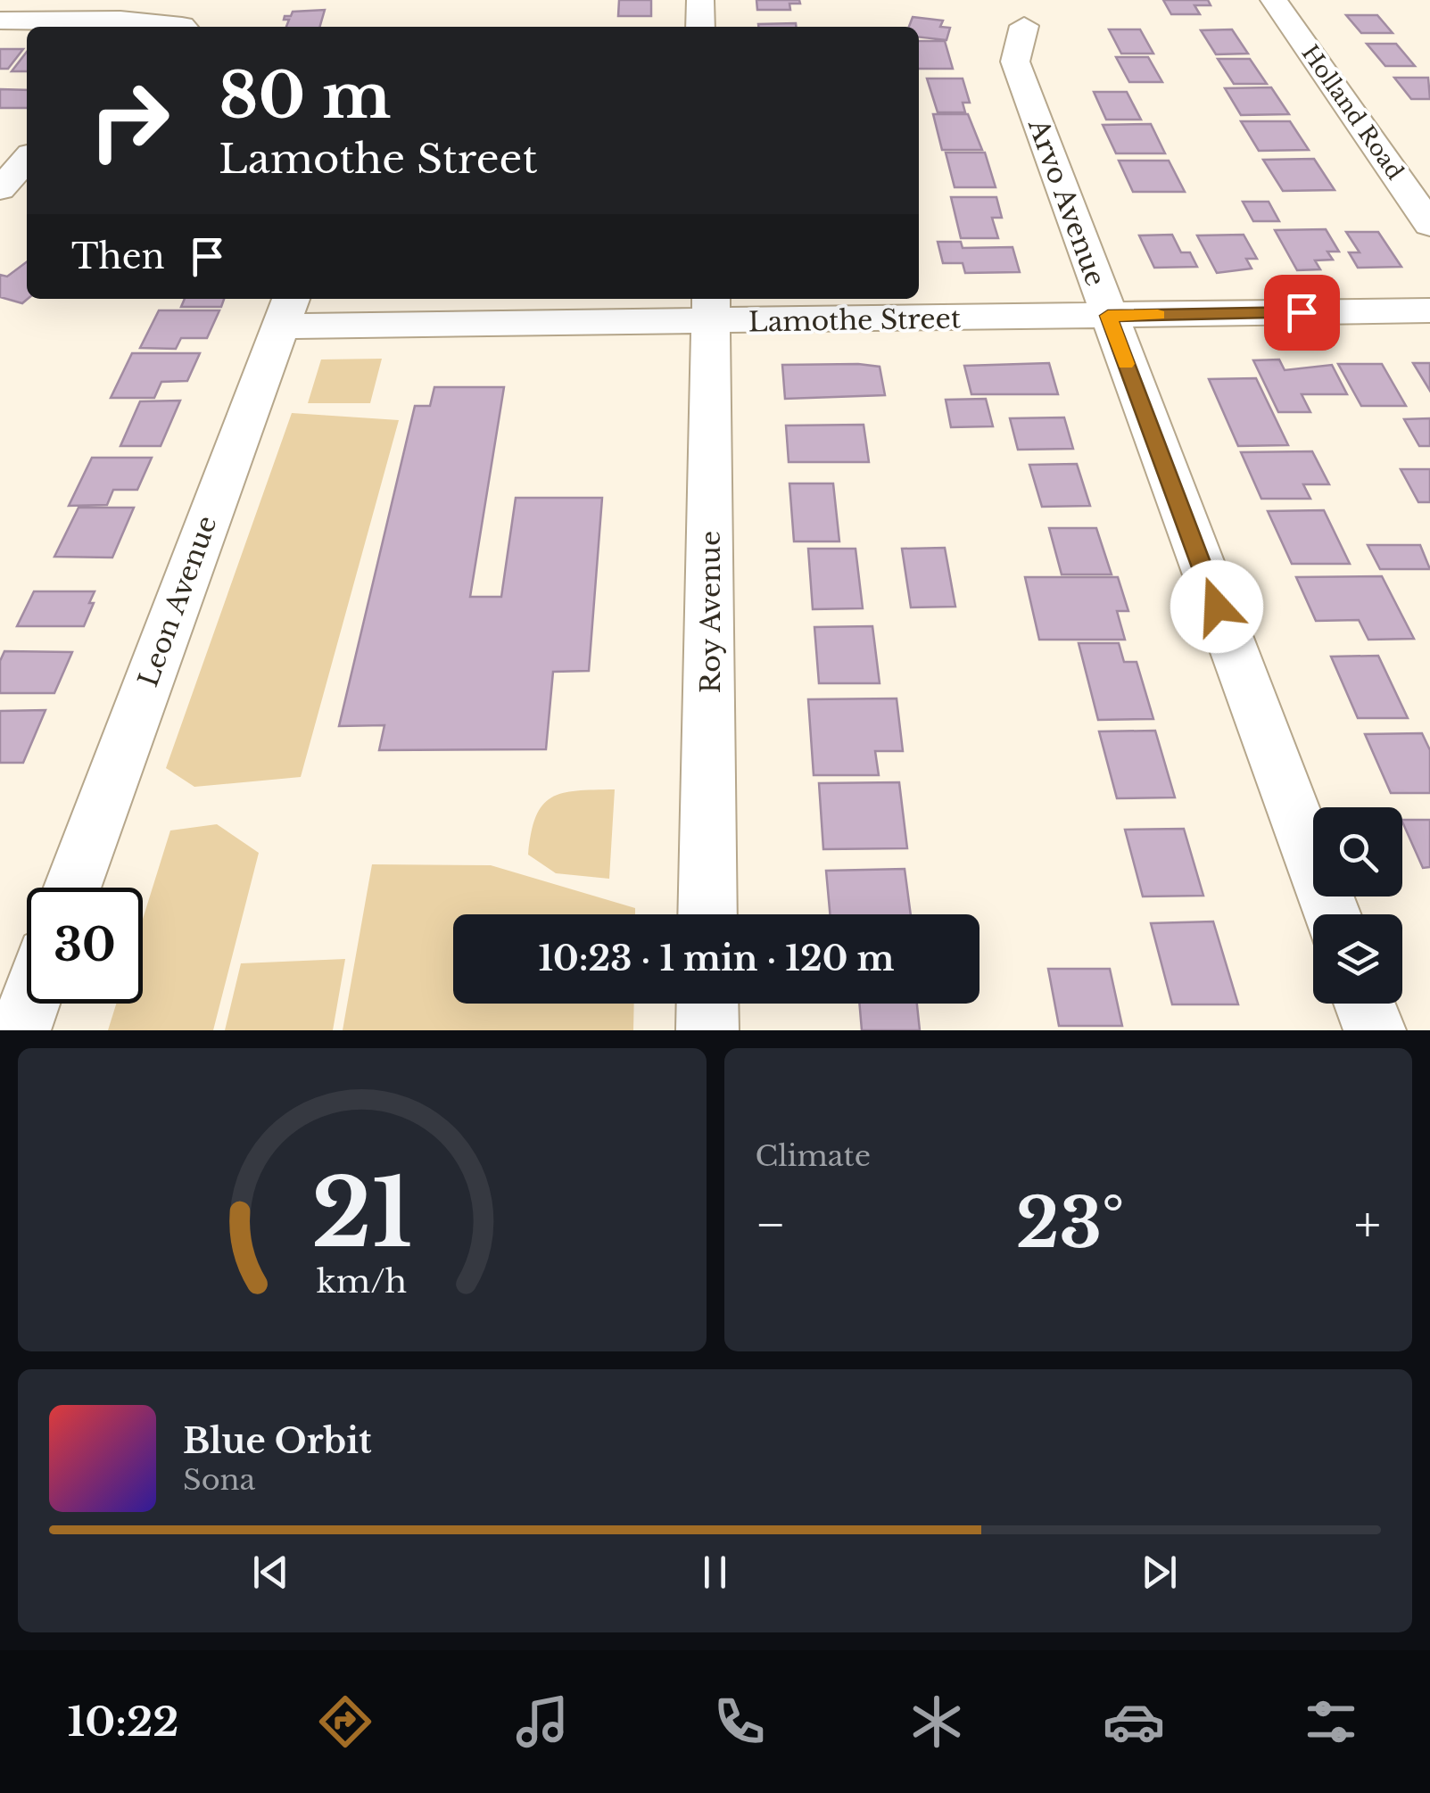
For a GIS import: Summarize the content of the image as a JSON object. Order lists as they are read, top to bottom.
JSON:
{
  "streets": {
    "street": [
      "Holland Road",
      "Arvo Avenue",
      "Lamothe Street",
      "Leon Avenue",
      "Roy Avenue"
    ]
  },
  "crossings": [
    ["Arvo Avenue", "Lamothe Street"],
    ["Lamothe Street", "Leon Avenue"],
    ["Lamothe Street", "Roy Avenue"]
  ],
  "page": {
    "turn": ["80 m", "Lamothe Street"],
    "then": "Then",
    "limit": "30",
    "trip": "10:23 · 1 min · 120 m",
    "tile": "Climate",
    "heat": ["−", "23°", "+"],
    "song": ["Blue Orbit", "Sona"],
    "tabs": "10:22",
    "gauge": ["21", "km/h"]
  }
}
